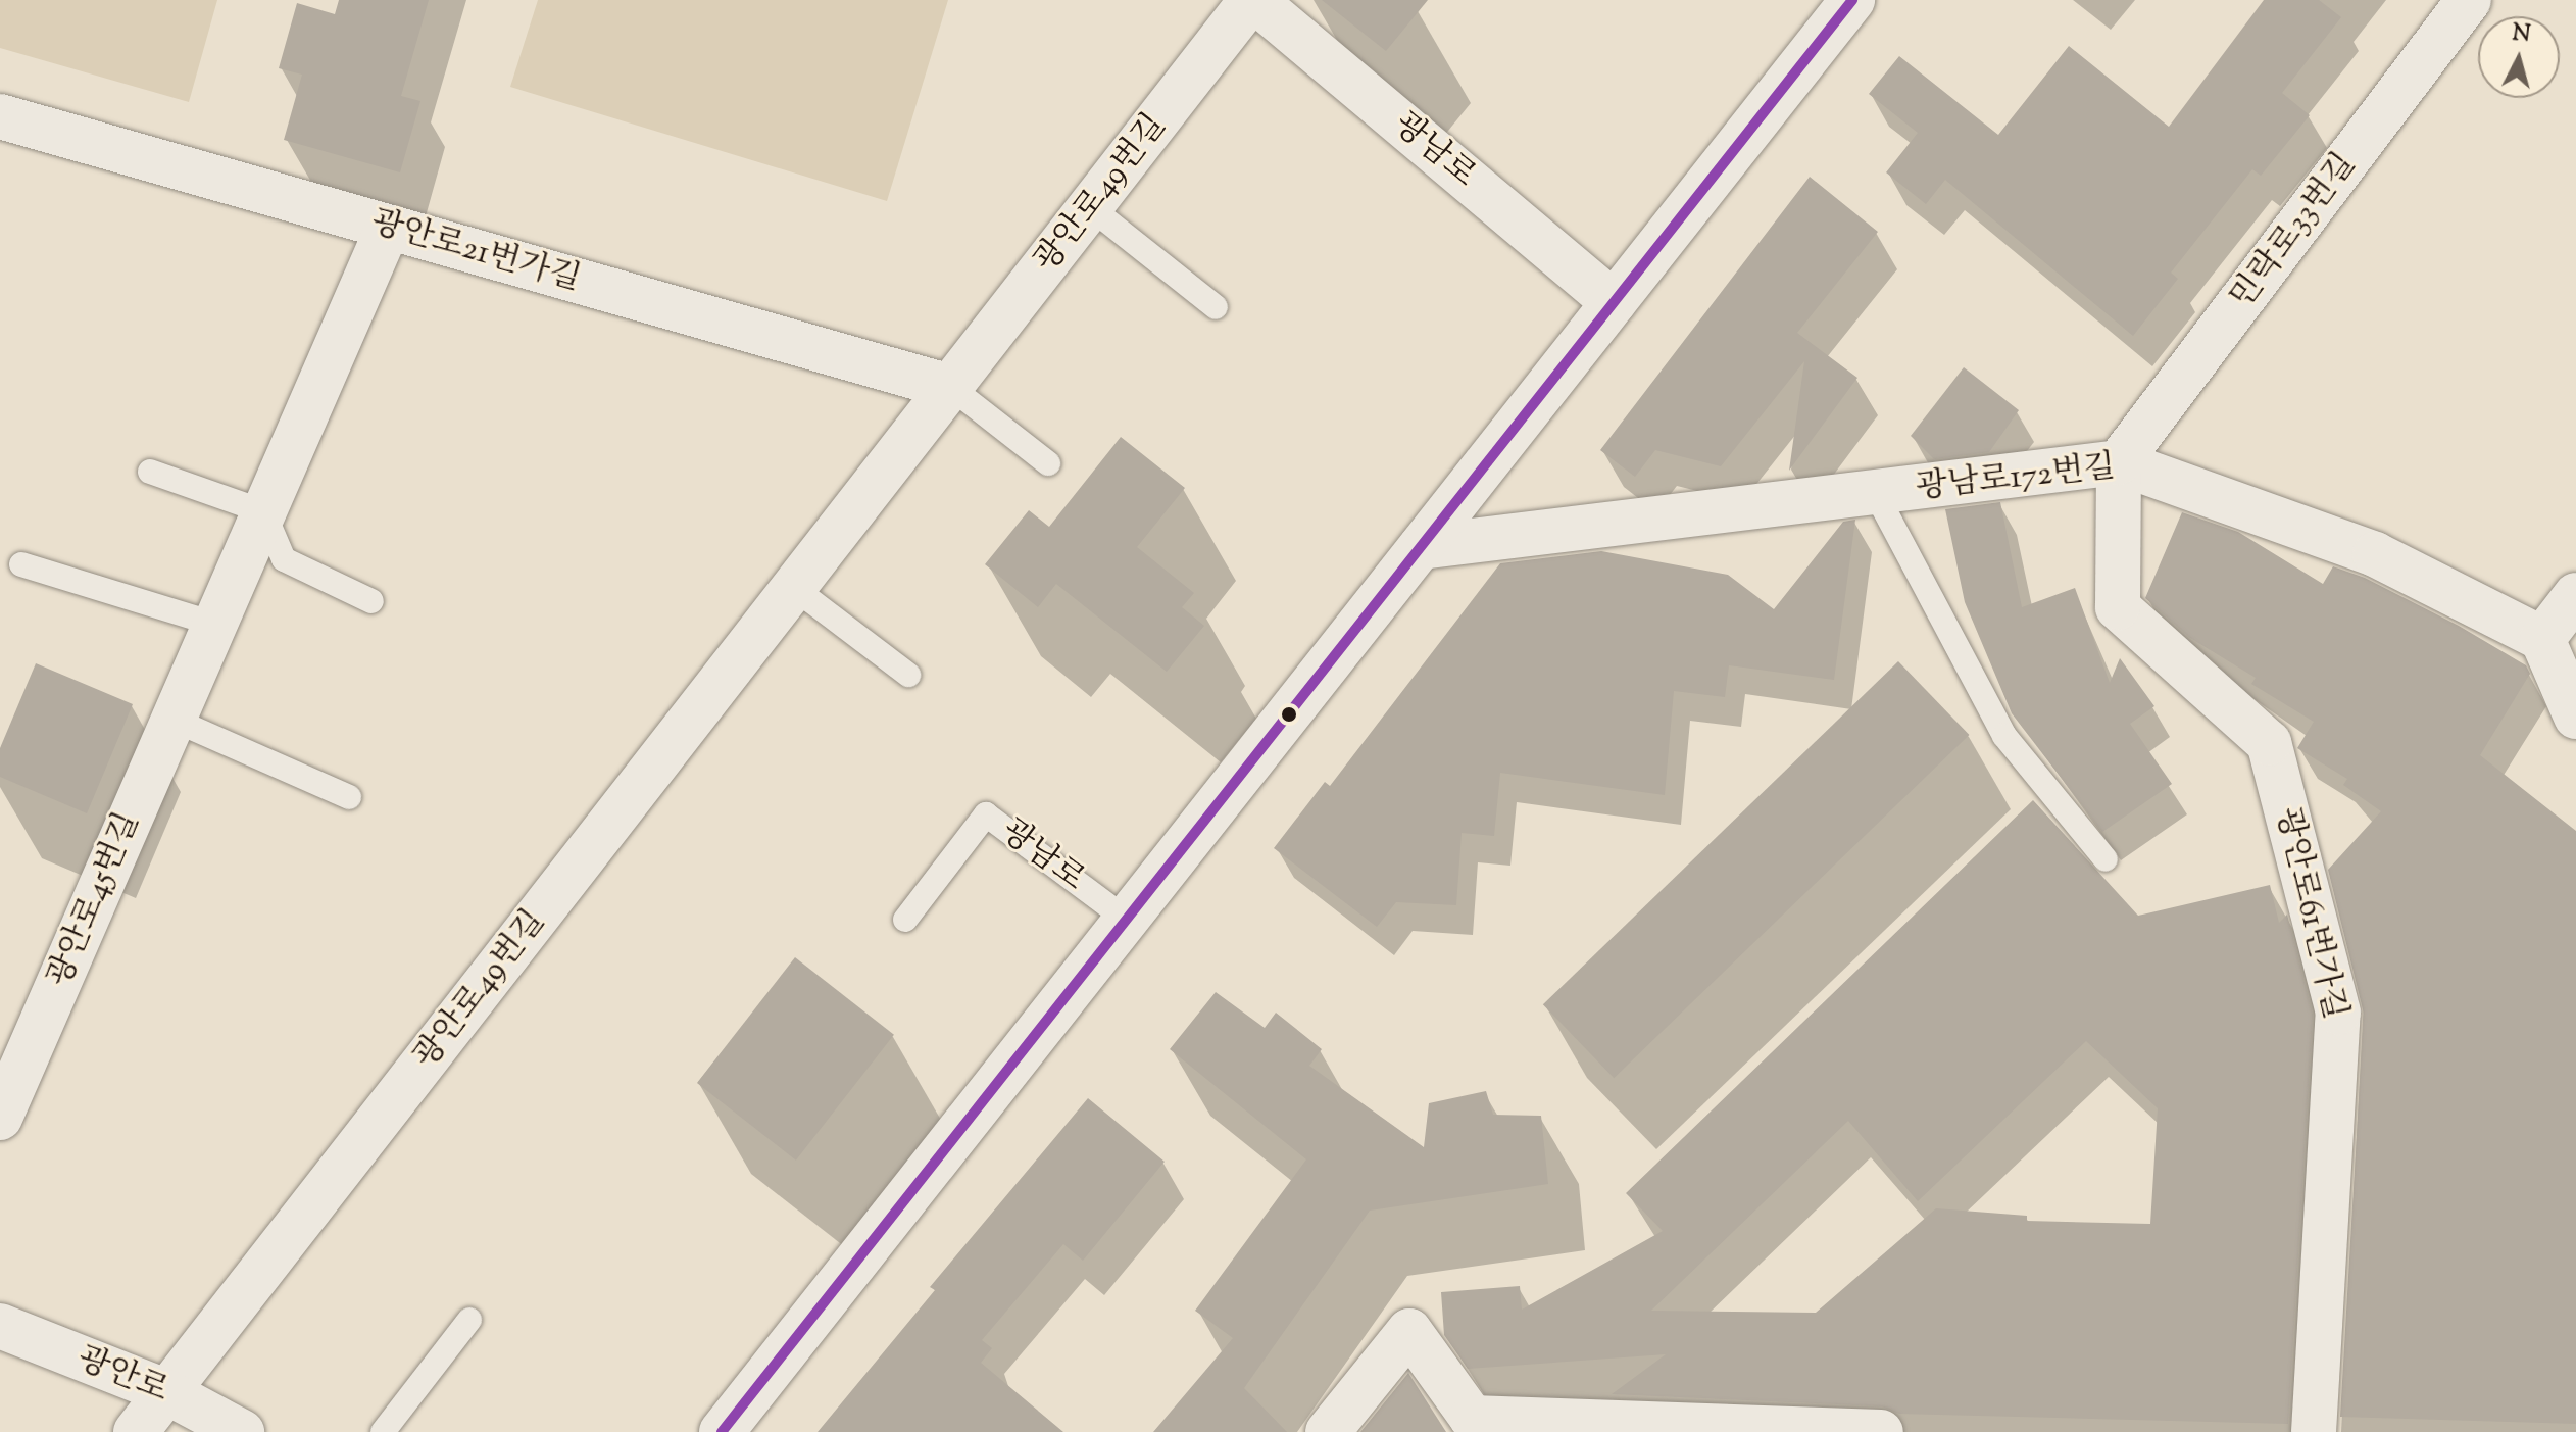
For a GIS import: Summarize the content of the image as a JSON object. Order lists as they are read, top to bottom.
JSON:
{
  "streets": {
    "street": [
      "광남로",
      "광안로49번길",
      "민락로33번길",
      "광안로21번가길",
      "광남로172번길",
      "광안로45번길",
      "광안로61번가길",
      "광안로"
    ]
  },
  "crossings": [
    ["광남로", "광안로49번길"],
    ["광안로49번길", "광안로21번가길"],
    ["광안로49번길", "광안로"],
    ["민락로33번길", "광남로172번길"],
    ["민락로33번길", "광안로61번가길"],
    ["광안로21번가길", "광안로45번길"],
    ["광남로172번길", "광안로61번가길"]
  ],
  "north": "top"
}
